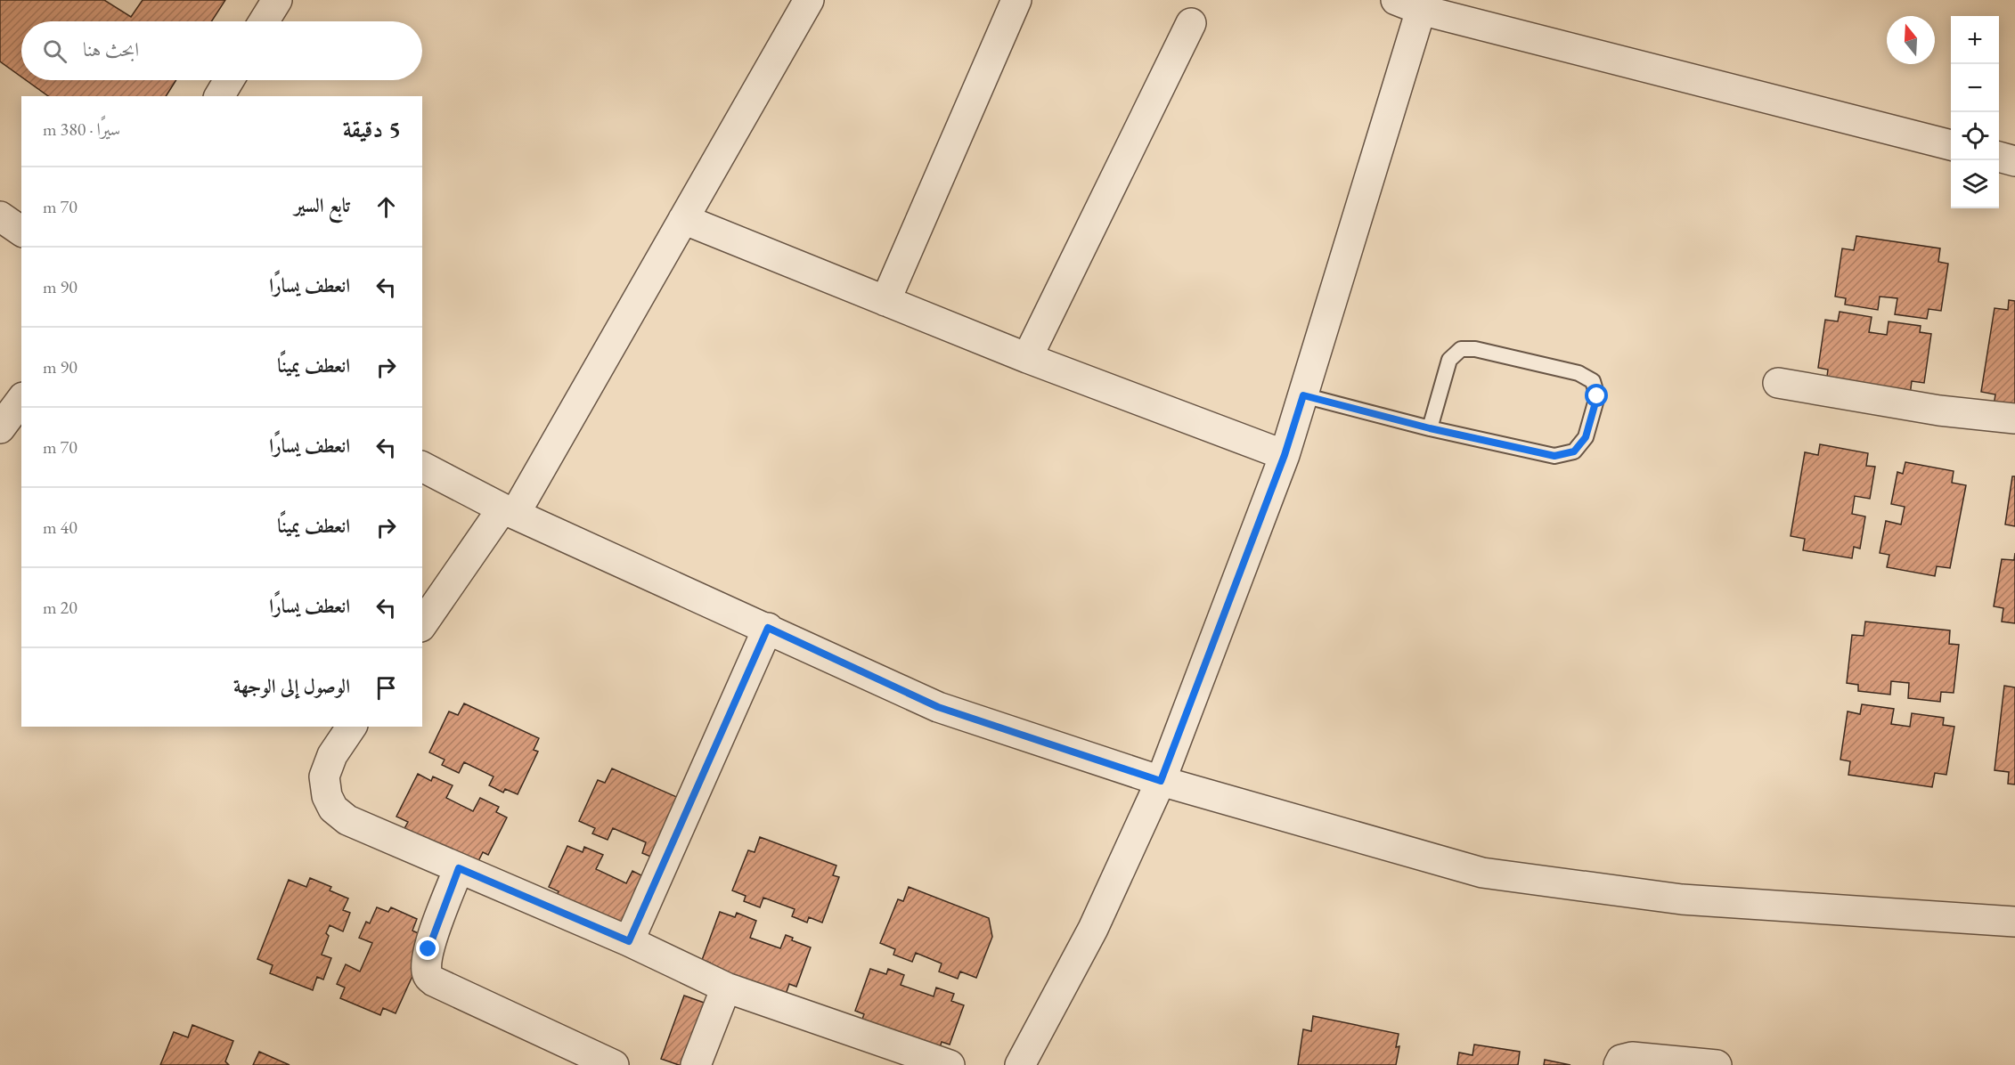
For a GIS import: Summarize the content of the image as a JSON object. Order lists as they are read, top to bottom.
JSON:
{
  "north": "top",
  "page": {
    "map_buttons": ["+", "−"],
    "search": "ابحث هنا",
    "heading": ["5 دقيقة", "سيرًا · 380 m"],
    "list": [
      ["تابع السير", "70 m"],
      ["انعطف يسارًا", "90 m"],
      ["انعطف يمينًا", "90 m"],
      ["انعطف يسارًا", "70 m"],
      ["انعطف يمينًا", "40 m"],
      ["انعطف يسارًا", "20 m"],
      "الوصول إلى الوجهة"
    ]
  }
}
